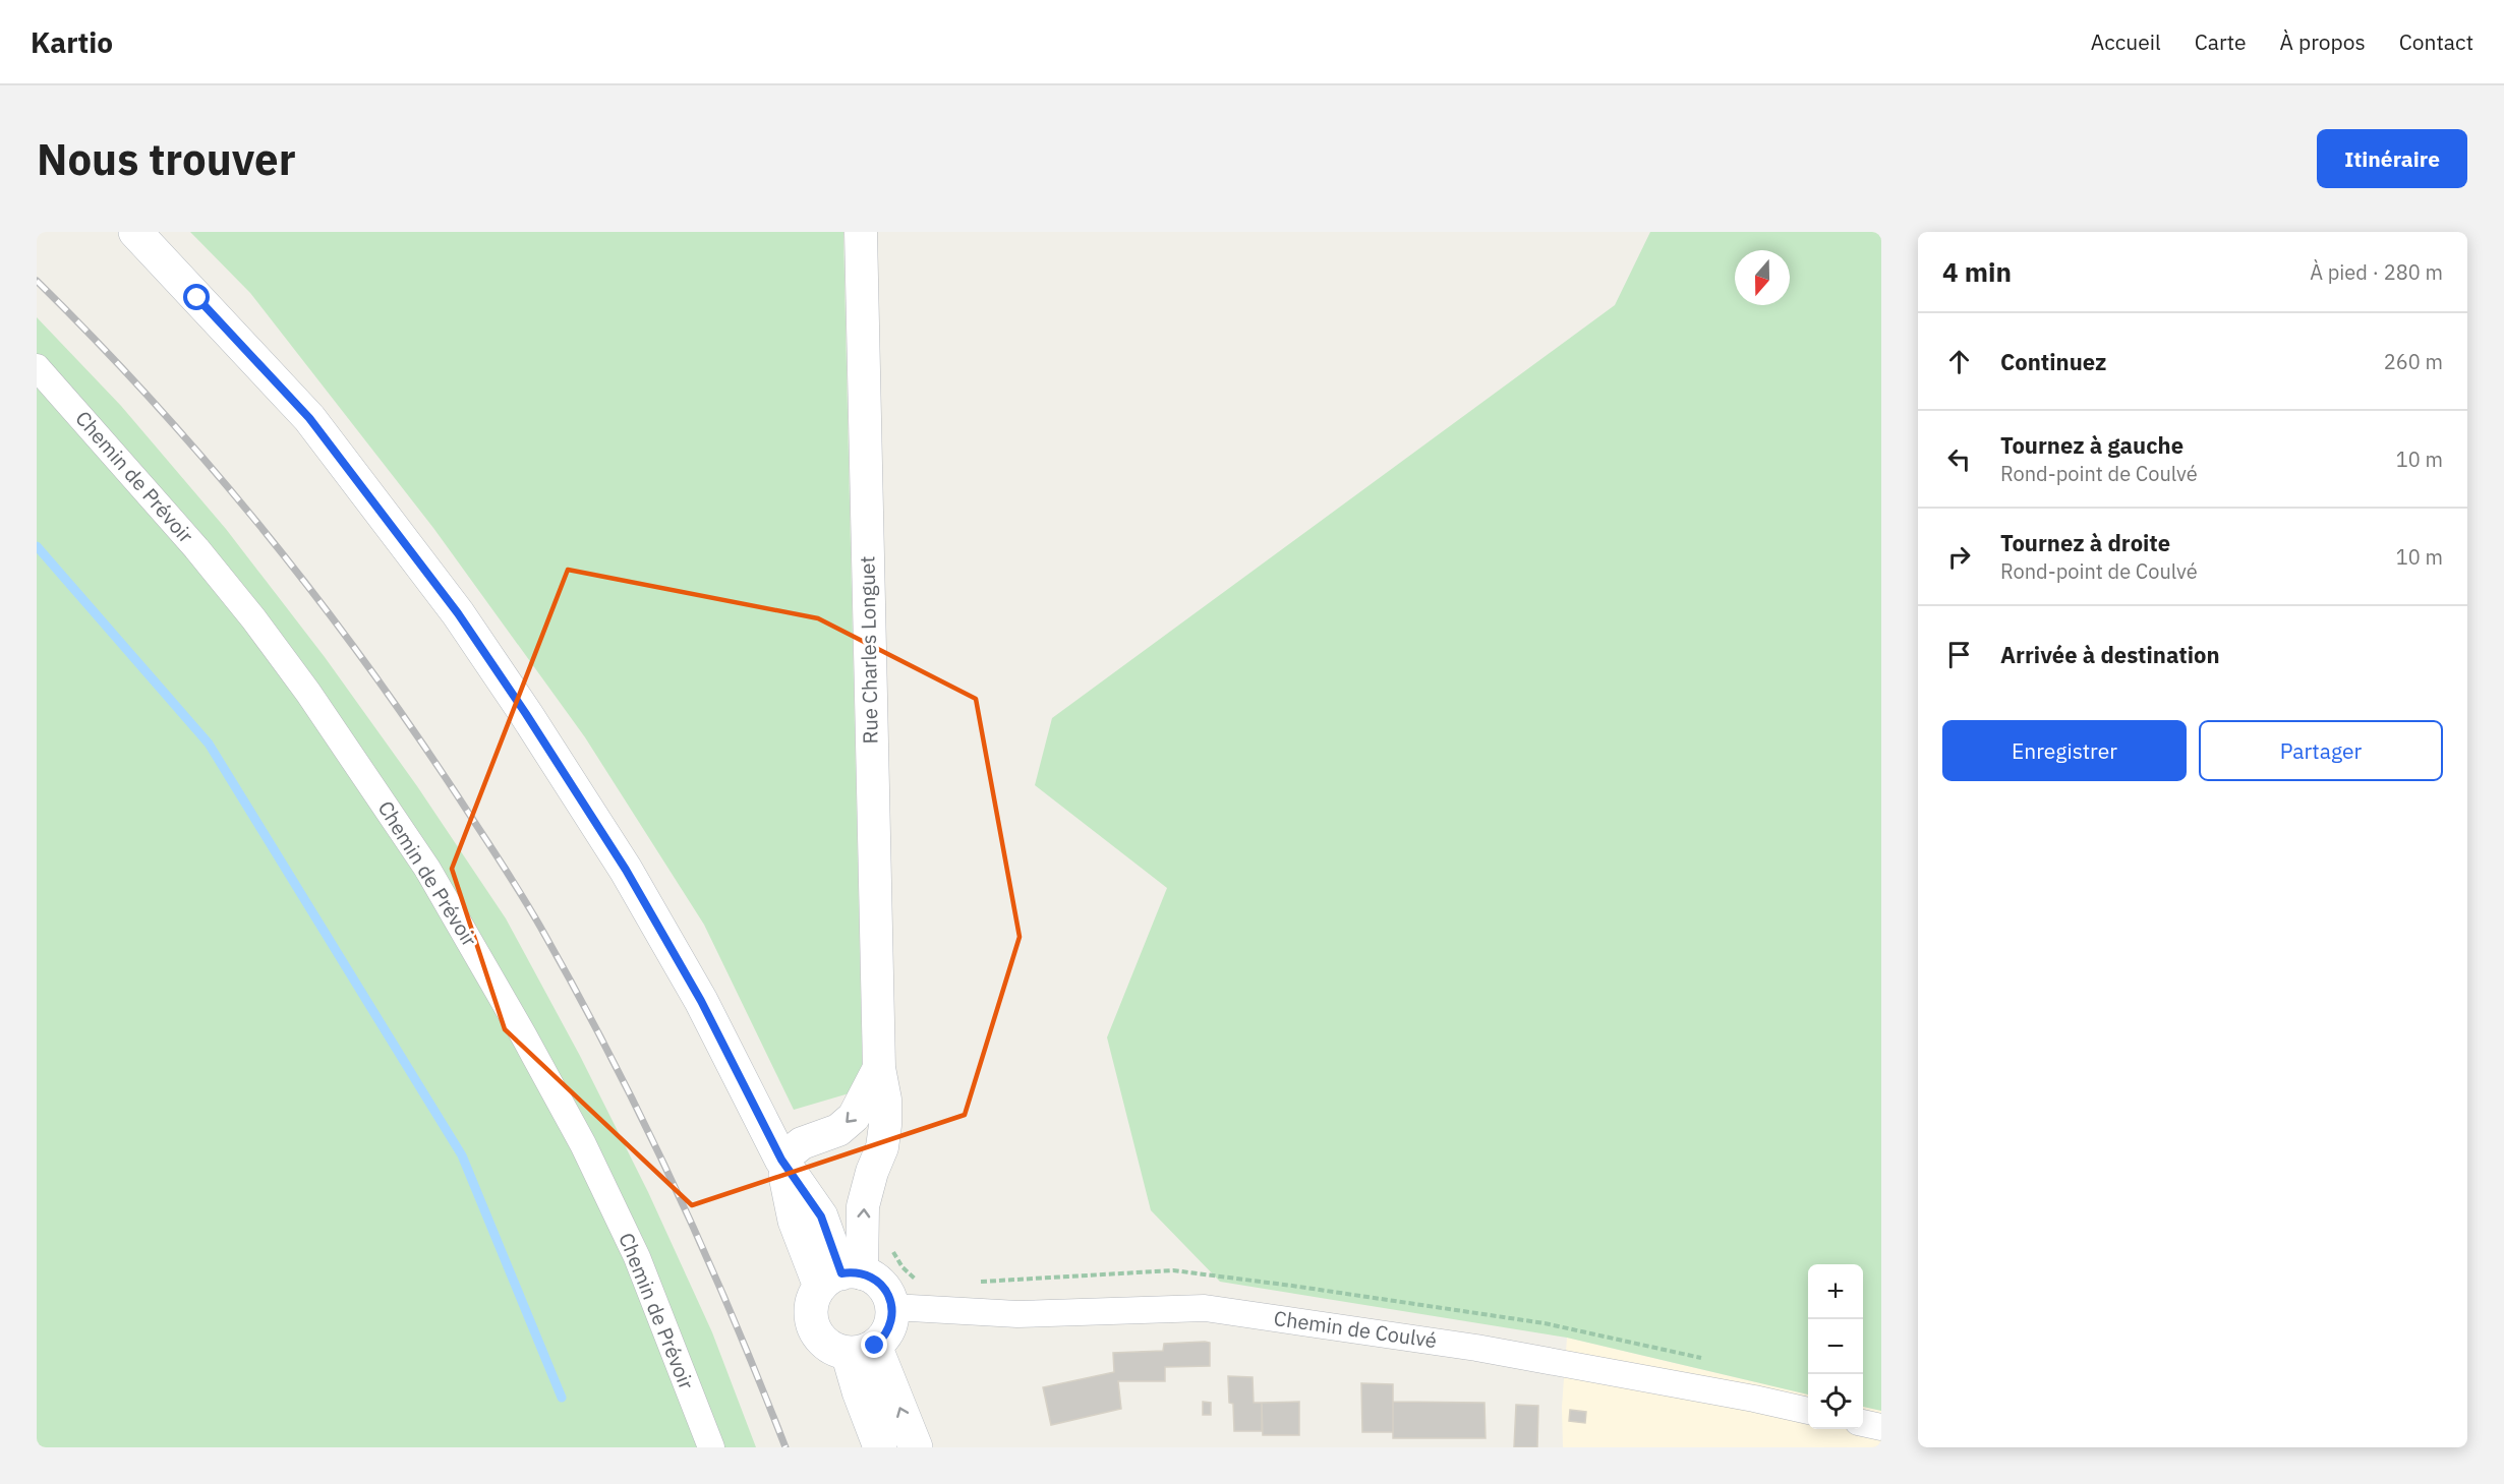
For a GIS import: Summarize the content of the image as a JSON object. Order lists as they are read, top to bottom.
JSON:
{
  "streets": {
    "street": ["Chemin de Prévoir", "Rue Charles Longuet", "Chemin de Coulvé"]
  },
  "crossings": [
    ["Rue Charles Longuet", "Chemin de Coulvé"]
  ],
  "north": "bottom",
  "page": {
    "header": "Kartio",
    "nav": [
      "Accueil",
      "Carte",
      "À propos",
      "Contact"
    ],
    "buttons": [
      "Itinéraire",
      ["Enregistrer", "Partager"]
    ],
    "title": "Nous trouver",
    "heading": ["4 min", "À pied · 280 m"],
    "list": [
      ["Continuez", "260 m"],
      ["Tournez à gauche", "Rond-point de Coulvé", "10 m"],
      ["Tournez à droite", "Rond-point de Coulvé", "10 m"],
      "Arrivée à destination"
    ],
    "map_buttons": ["+", "−"]
  }
}
